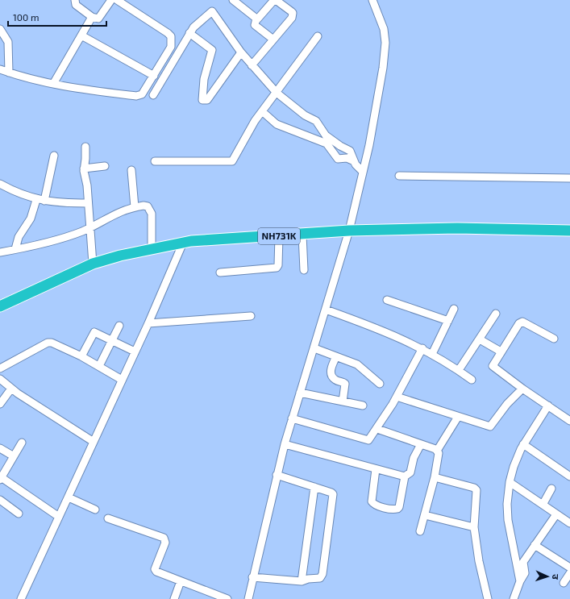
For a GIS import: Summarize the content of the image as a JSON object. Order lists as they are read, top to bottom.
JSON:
{
  "streets": {
    "highway": ["NH731K"]
  },
  "scale_bar": "100 m",
  "north": "right"
}
